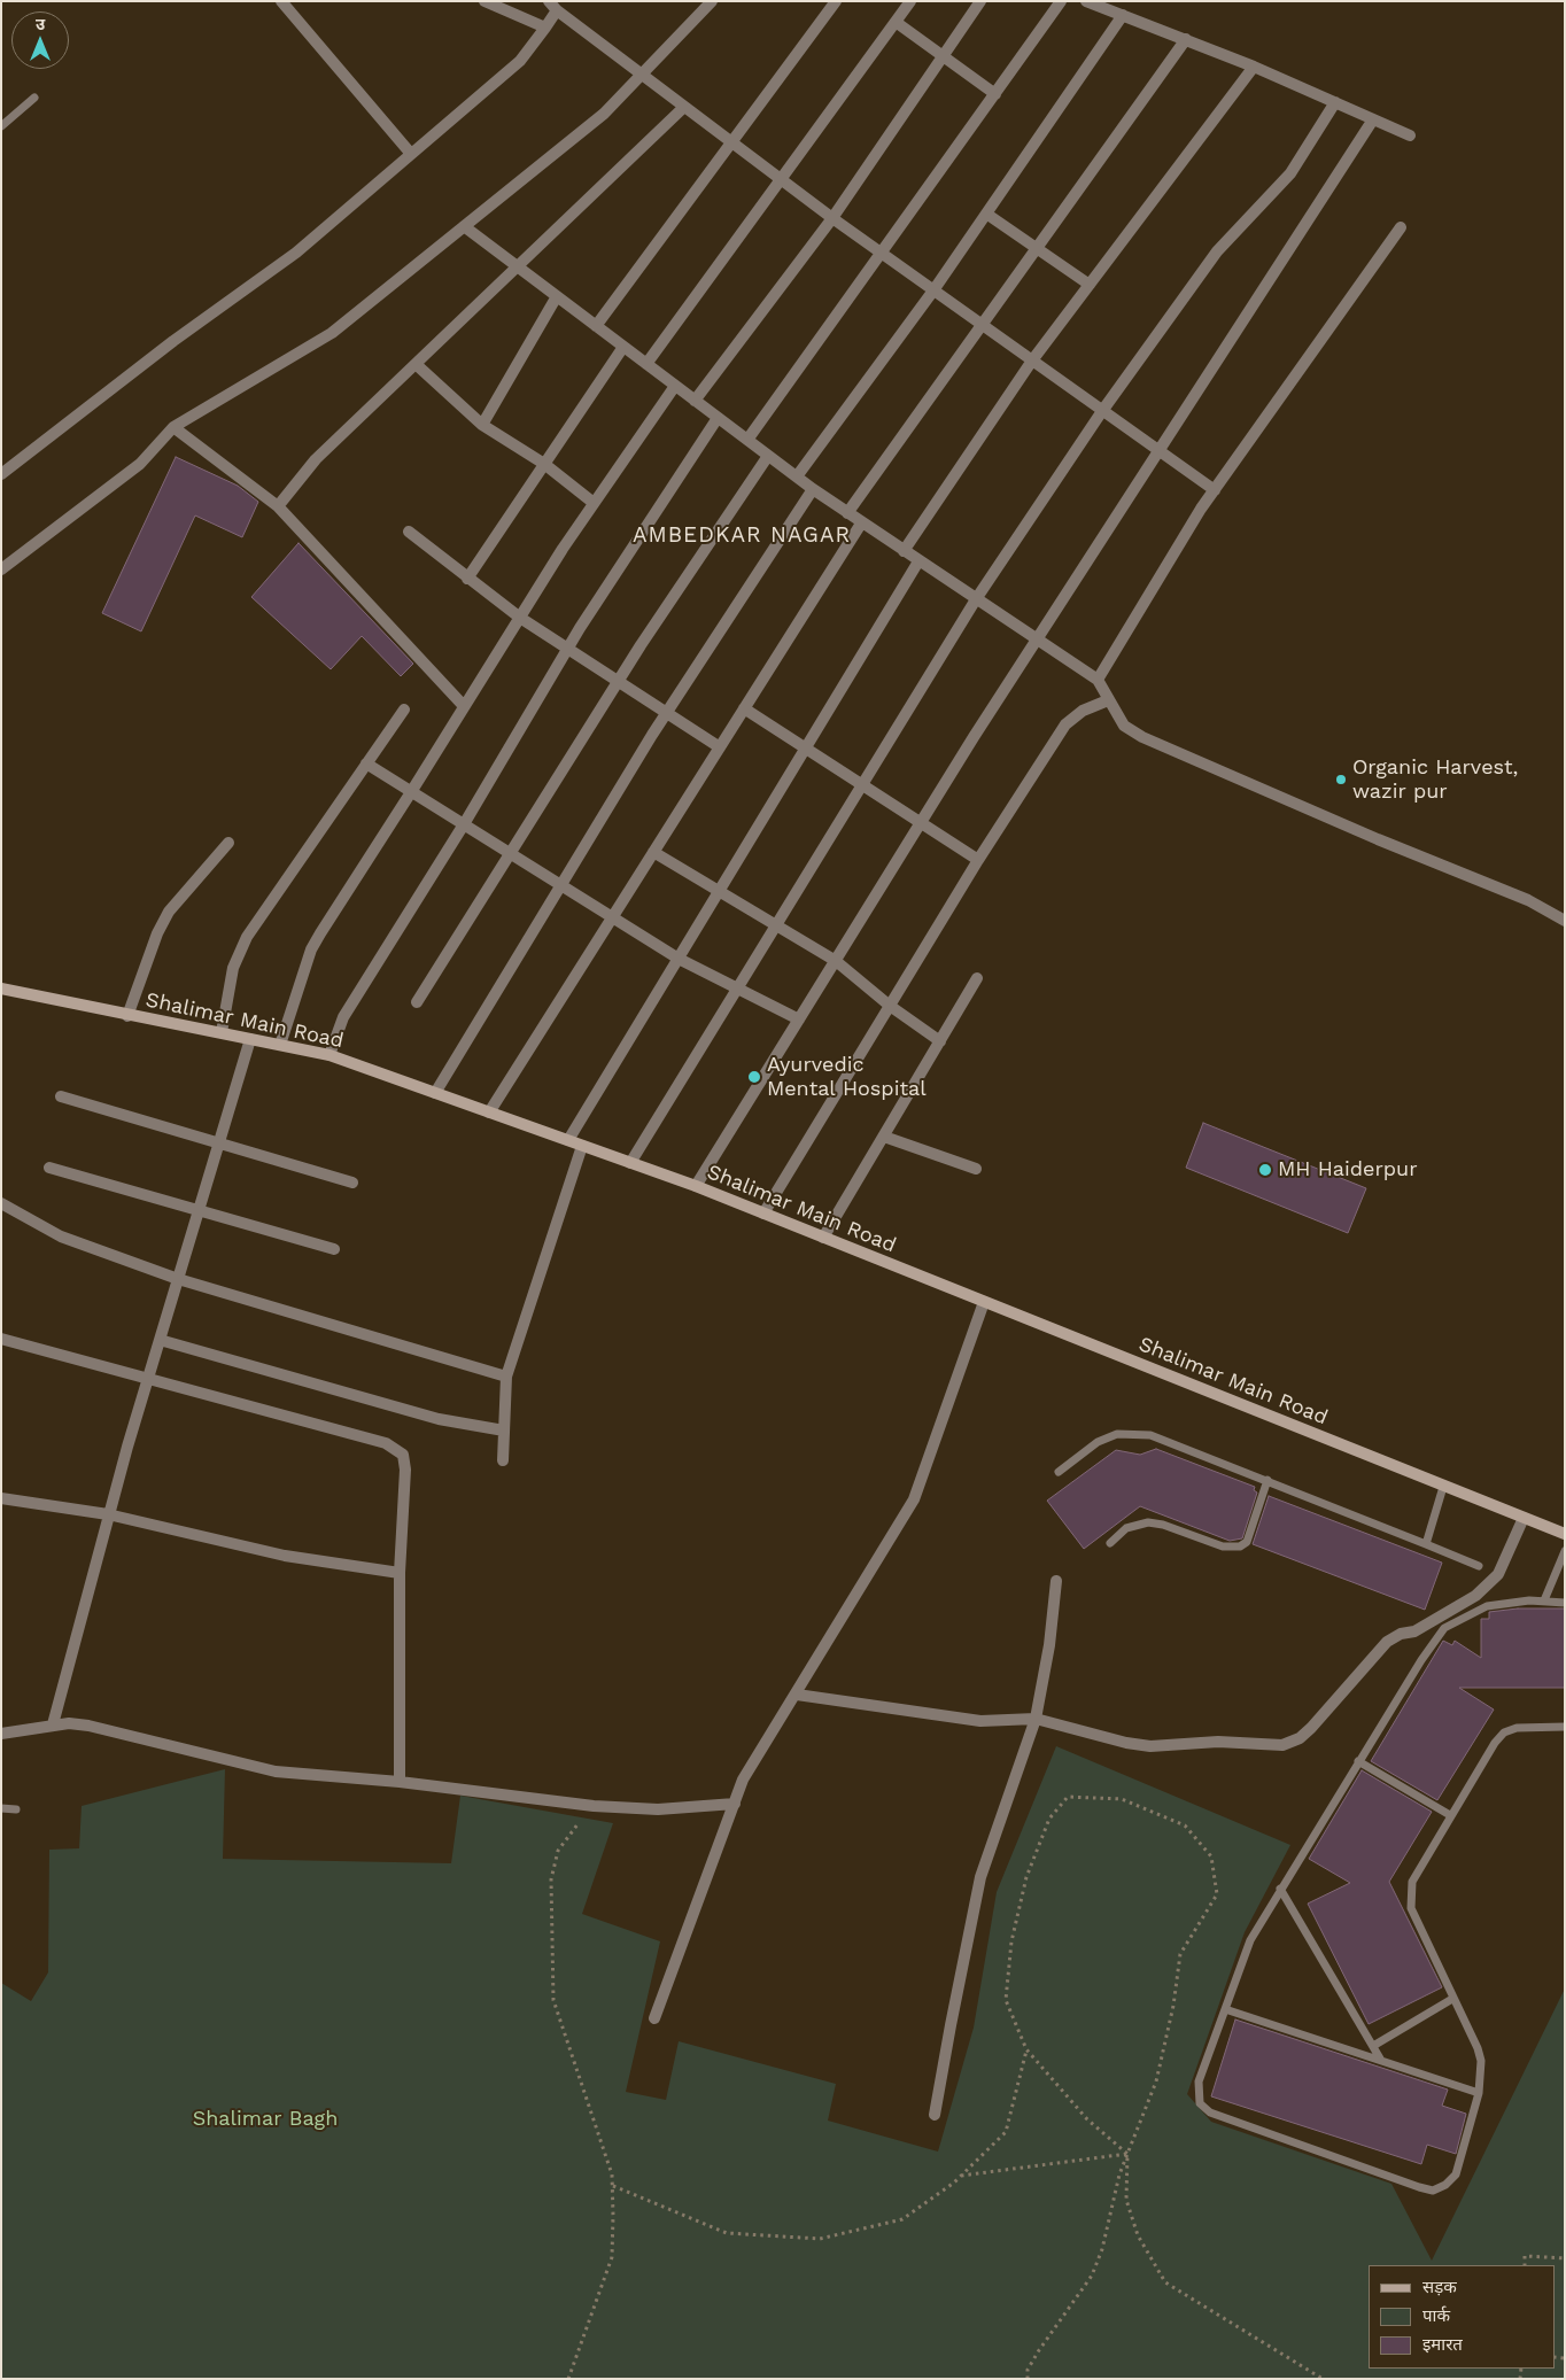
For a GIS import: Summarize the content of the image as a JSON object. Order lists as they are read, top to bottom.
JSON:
{
  "streets": {
    "street": ["Shalimar Main Road"]
  },
  "districts": ["AMBEDKAR NAGAR"],
  "parks": ["Shalimar Bagh"],
  "places": ["Organic Harvest, wazir pur", "Ayurvedic Mental Hospital", "MH Haiderpur"],
  "legend": ["सड़क", "पार्क", "इमारत"],
  "north": "top"
}
